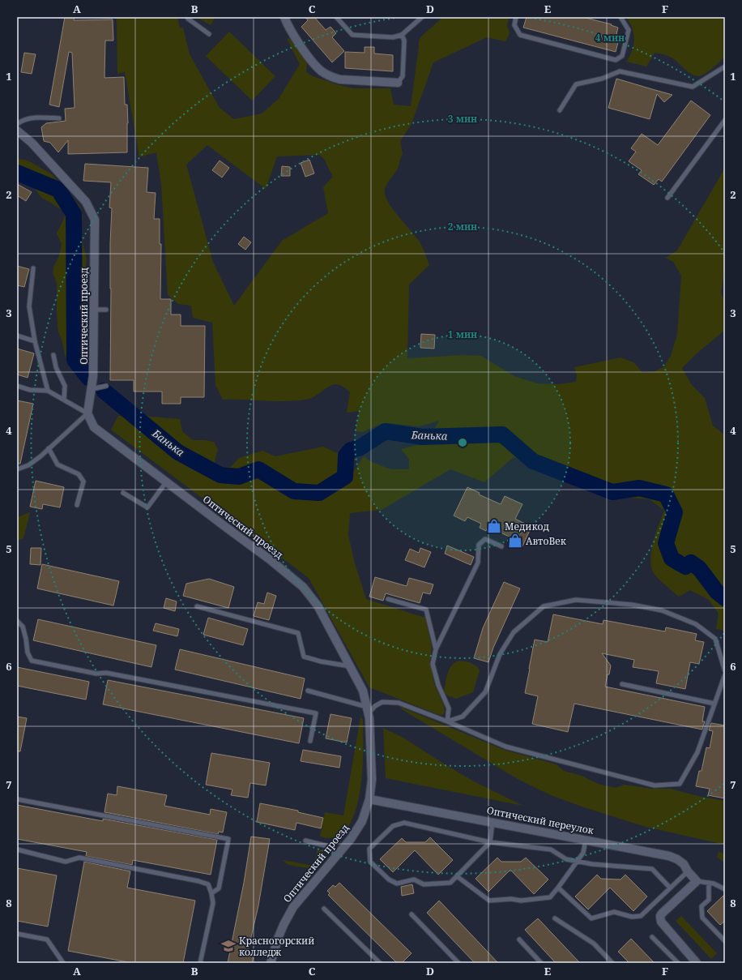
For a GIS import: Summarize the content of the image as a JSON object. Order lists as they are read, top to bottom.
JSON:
{
  "streets": {
    "street": ["Оптический проезд", "Оптический переулок"]
  },
  "crossings": [
    ["Оптический проезд", "Оптический переулок"]
  ],
  "water": ["Банька"],
  "places": {
    "shop": ["Медикод", "АвтоВек"],
    "school or university": ["Красногорский колледж"]
  },
  "grid": {
    "columns": [
      "A",
      "B",
      "C",
      "D",
      "E",
      "F"
    ],
    "rows": [
      "1",
      "2",
      "3",
      "4",
      "5",
      "6",
      "7",
      "8"
    ]
  },
  "rings": [
    "4 мин",
    "3 мин",
    "2 мин",
    "1 мин"
  ]
}
